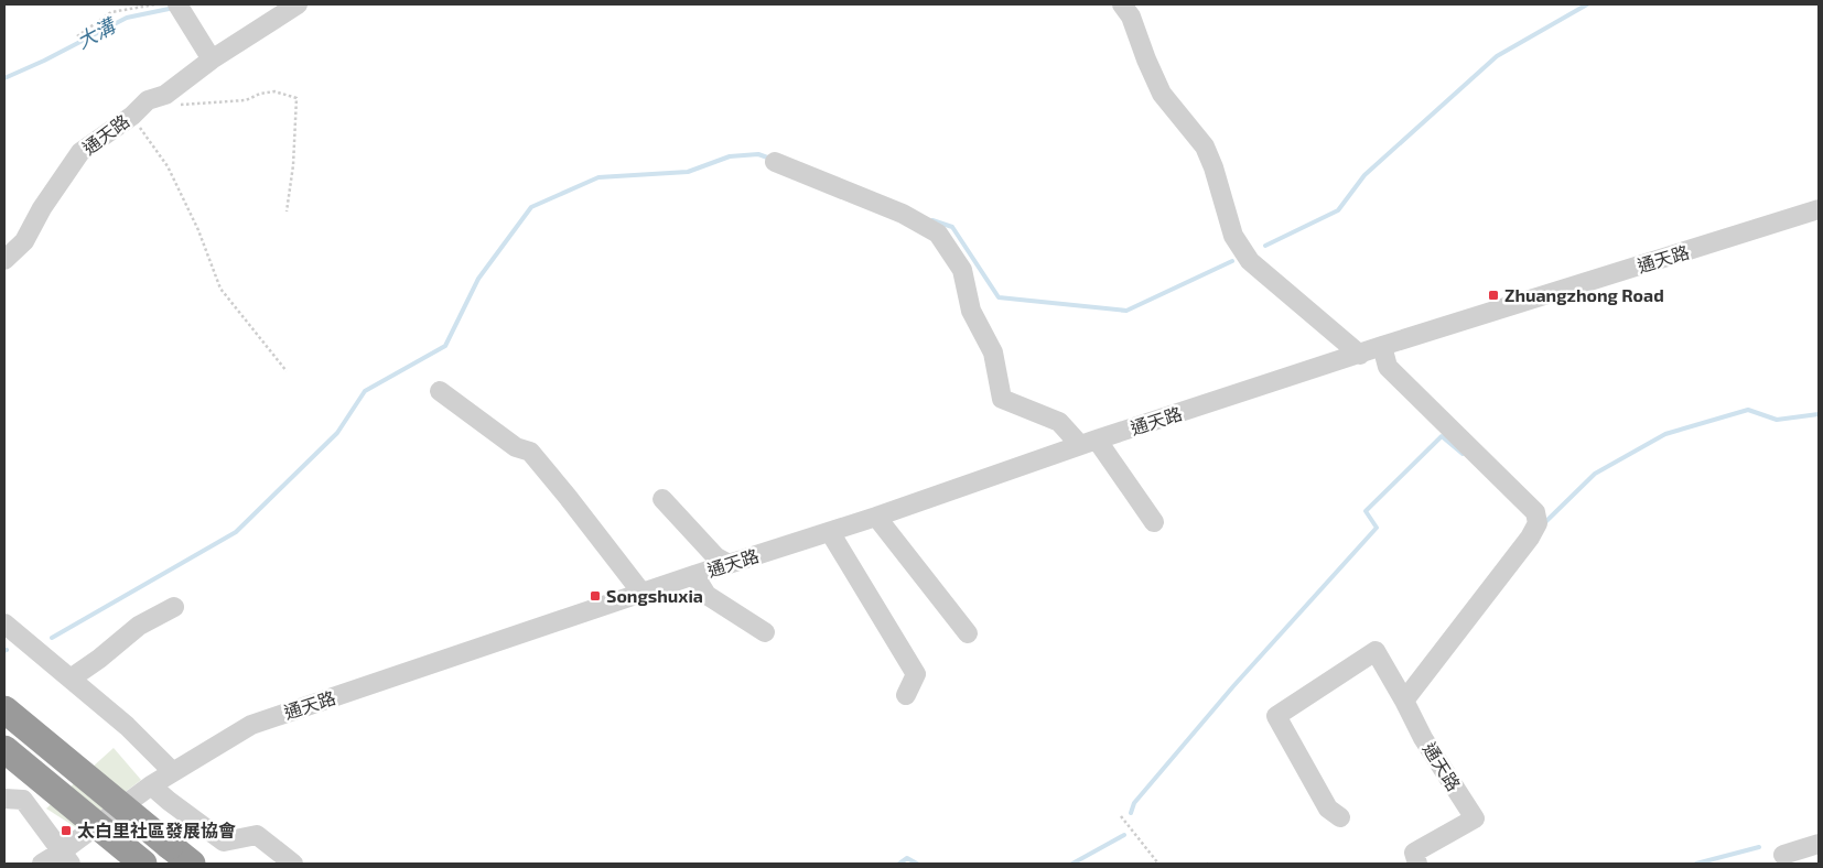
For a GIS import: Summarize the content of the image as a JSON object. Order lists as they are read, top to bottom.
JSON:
{
  "streets": {
    "street": ["通天路"]
  },
  "water": ["大溝"],
  "places": {
    "transit": ["Zhuangzhong Road", "Songshuxia", "太白里社區發展協會"]
  }
}
